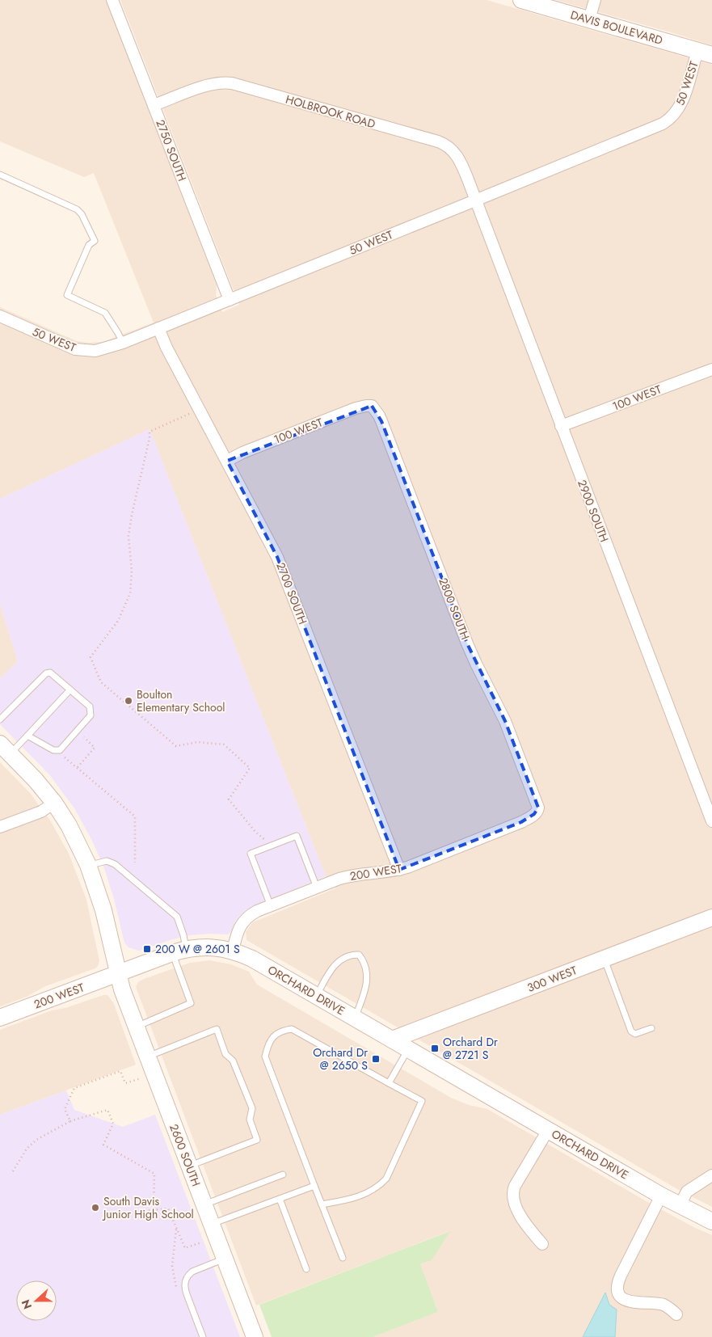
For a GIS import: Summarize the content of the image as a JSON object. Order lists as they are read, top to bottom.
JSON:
{
  "streets": {
    "main road": [
      "DAVIS BOULEVARD",
      "200 WEST",
      "300 WEST",
      "ORCHARD DRIVE",
      "2600 SOUTH"
    ],
    "street": [
      "50 WEST",
      "HOLBROOK ROAD",
      "2750 SOUTH",
      "100 WEST",
      "2900 SOUTH",
      "2700 SOUTH",
      "2800 SOUTH"
    ]
  },
  "crossings": [
    ["DAVIS BOULEVARD", "50 WEST"],
    ["50 WEST", "HOLBROOK ROAD"],
    ["50 WEST", "2750 SOUTH"],
    ["50 WEST", "2900 SOUTH"],
    ["50 WEST", "2700 SOUTH"],
    ["HOLBROOK ROAD", "2750 SOUTH"],
    ["HOLBROOK ROAD", "2900 SOUTH"],
    ["100 WEST", "2900 SOUTH"],
    ["100 WEST", "2700 SOUTH"],
    ["100 WEST", "2800 SOUTH"],
    ["2700 SOUTH", "200 WEST"],
    ["2800 SOUTH", "200 WEST"],
    ["200 WEST", "ORCHARD DRIVE"],
    ["200 WEST", "2600 SOUTH"],
    ["300 WEST", "ORCHARD DRIVE"],
    ["ORCHARD DRIVE", "2600 SOUTH"]
  ],
  "places": {
    "other": ["Boulton Elementary School", "South Davis Junior High School"],
    "transit": ["200 W @ 2601 S", "Orchard Dr @ 2721 S", "Orchard Dr @ 2650 S"]
  },
  "north": "left"
}
